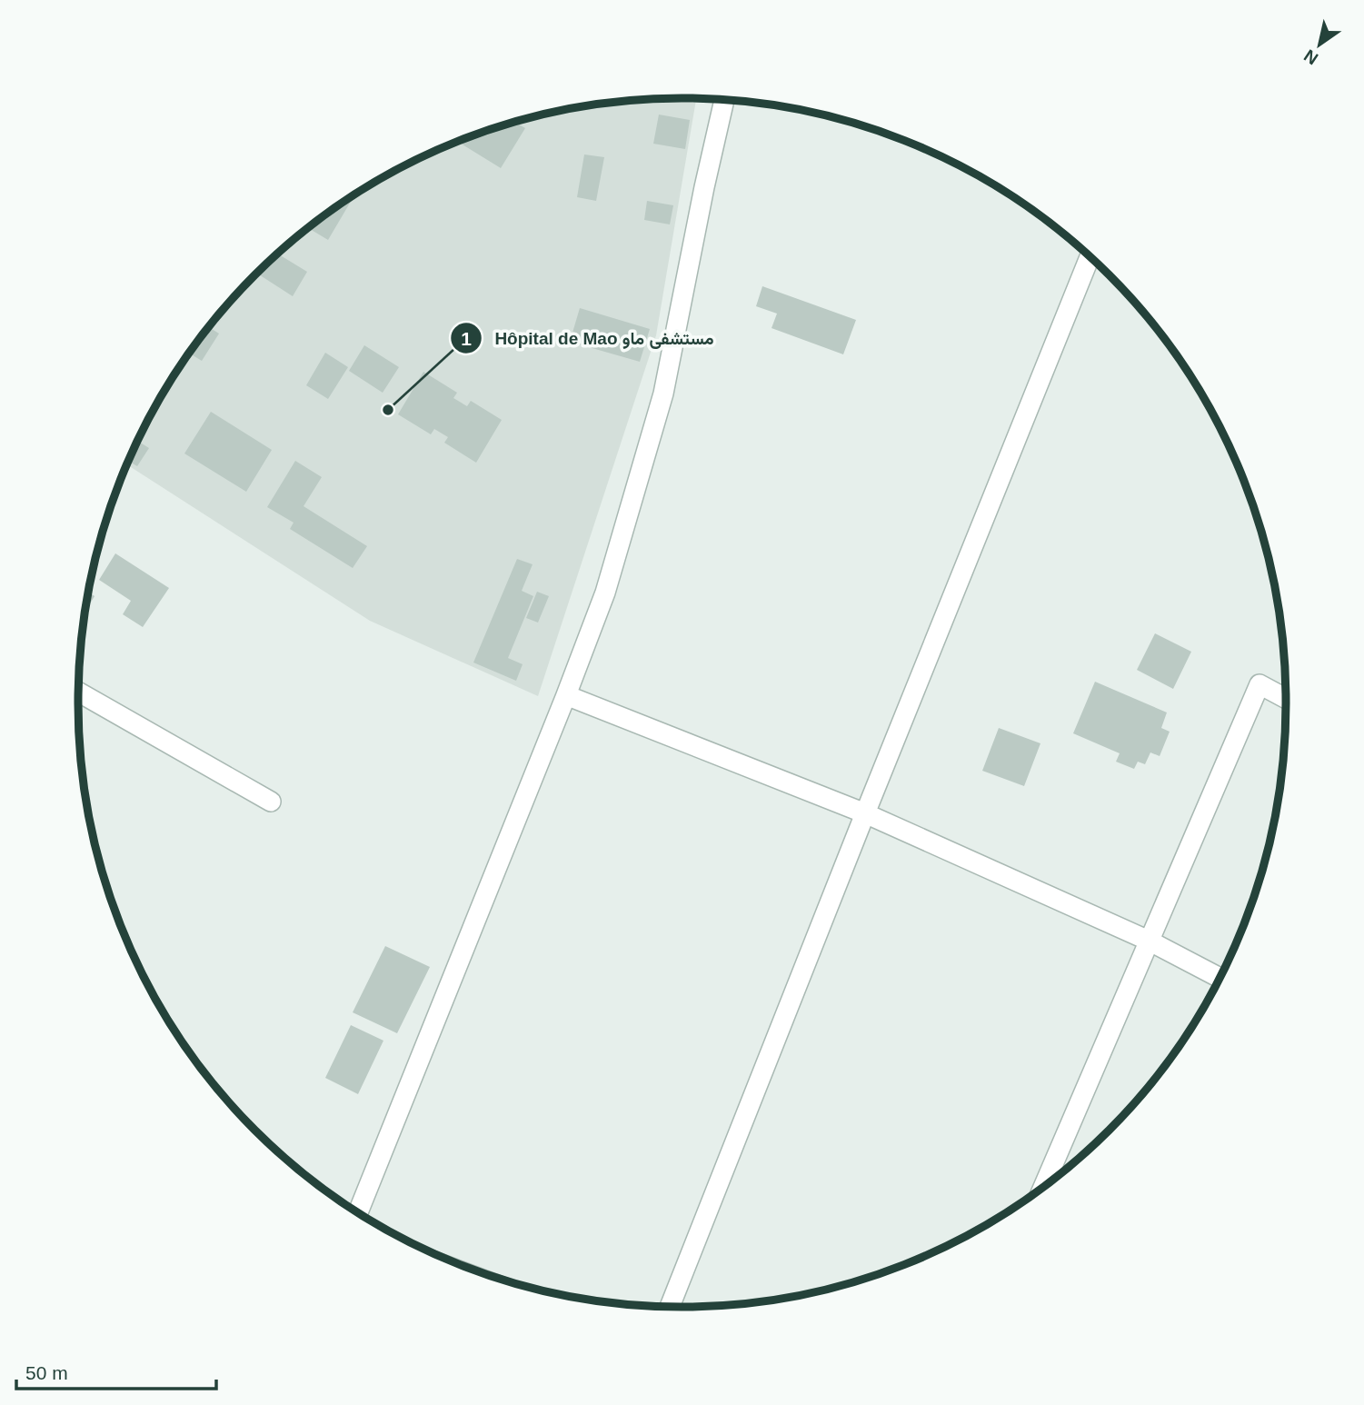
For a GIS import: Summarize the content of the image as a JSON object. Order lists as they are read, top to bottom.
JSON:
{
  "places": ["Hôpital de Mao مستشفى ماو"],
  "scale_bar": "50 m",
  "north": "bottom left"
}
